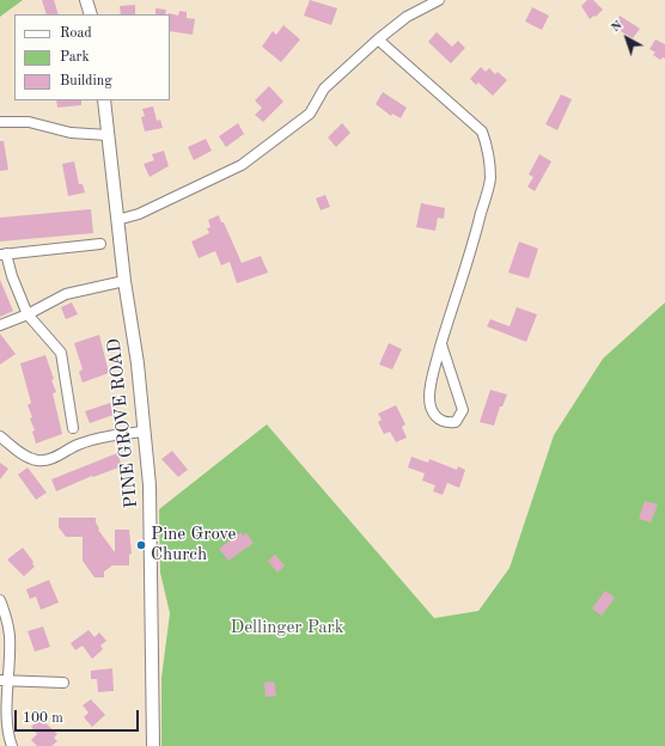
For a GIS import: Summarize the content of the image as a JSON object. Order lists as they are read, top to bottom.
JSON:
{
  "streets": {
    "street": ["PINE GROVE ROAD"]
  },
  "parks": ["Dellinger Park"],
  "places": ["Pine Grove Church"],
  "legend": ["Road", "Park", "Building"],
  "scale_bar": "100 m",
  "north": "top left"
}
